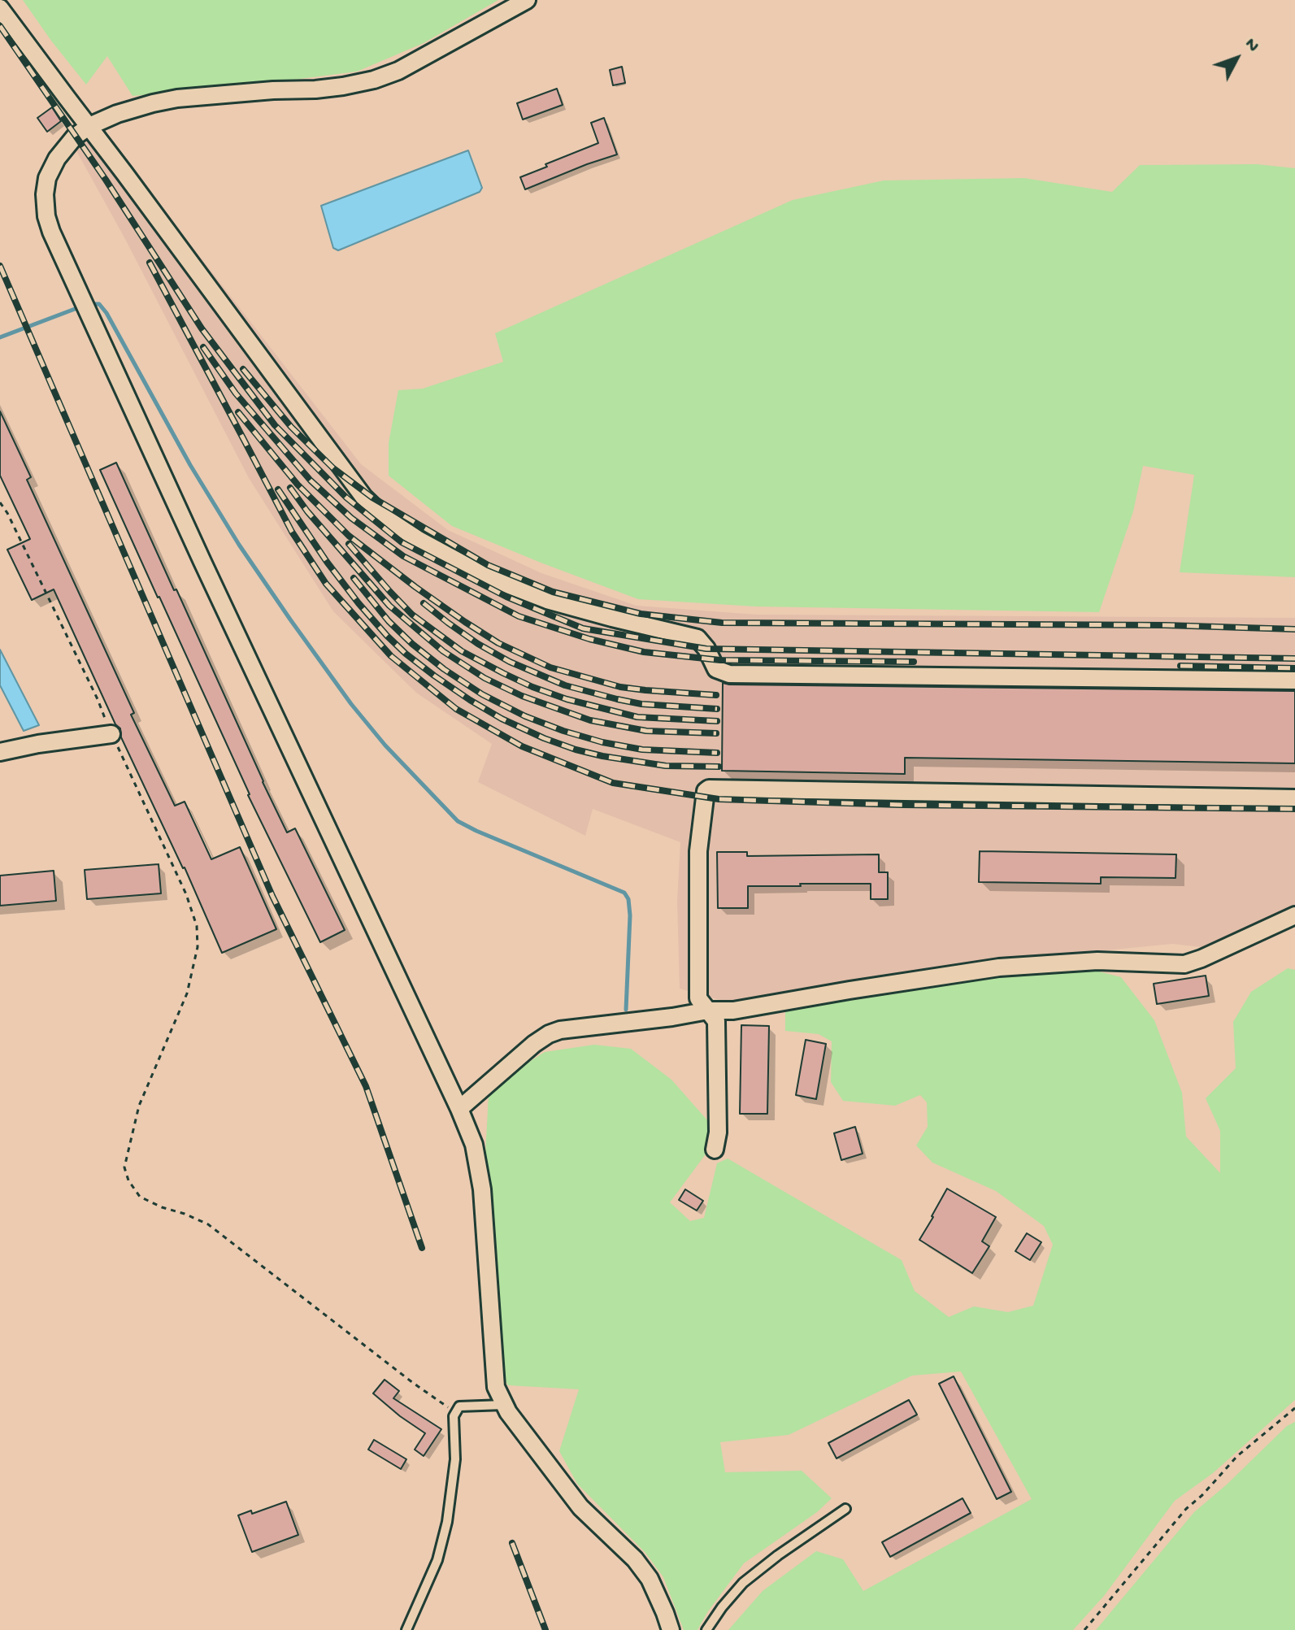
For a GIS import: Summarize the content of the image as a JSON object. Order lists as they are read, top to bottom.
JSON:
{
  "north": "top right"
}
